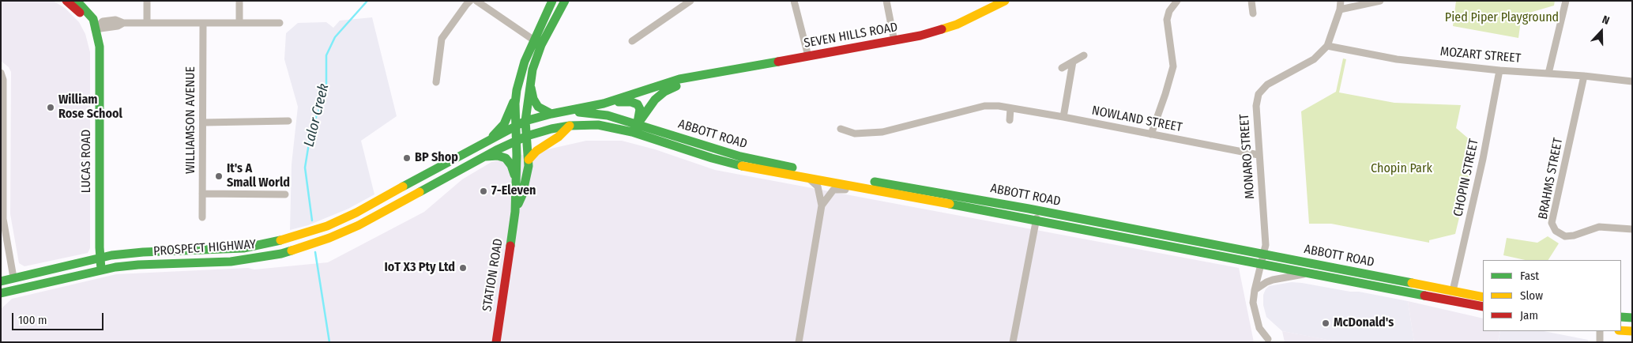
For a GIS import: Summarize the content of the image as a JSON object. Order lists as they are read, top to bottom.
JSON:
{
  "streets": {
    "main road": [
      "SEVEN HILLS ROAD",
      "ABBOTT ROAD",
      "LUCAS ROAD",
      "PROSPECT HIGHWAY",
      "STATION ROAD"
    ],
    "street": [
      "MOZART STREET",
      "NOWLAND STREET",
      "WILLIAMSON AVENUE",
      "MONARO STREET",
      "CHOPIN STREET",
      "BRAHMS STREET"
    ]
  },
  "crossings": [
    ["SEVEN HILLS ROAD", "ABBOTT ROAD"],
    ["SEVEN HILLS ROAD", "PROSPECT HIGHWAY"],
    ["SEVEN HILLS ROAD", "STATION ROAD"],
    ["MOZART STREET", "MONARO STREET"],
    ["MOZART STREET", "CHOPIN STREET"],
    ["MOZART STREET", "BRAHMS STREET"],
    ["NOWLAND STREET", "MONARO STREET"],
    ["ABBOTT ROAD", "MONARO STREET"],
    ["ABBOTT ROAD", "CHOPIN STREET"],
    ["LUCAS ROAD", "PROSPECT HIGHWAY"],
    ["PROSPECT HIGHWAY", "STATION ROAD"]
  ],
  "water": ["Lalor Creek"],
  "parks": ["Pied Piper Playground", "Chopin Park"],
  "places": [
    "William Rose School",
    "BP Shop",
    "It's A Small World",
    "7-Eleven",
    "IoT X3 Pty Ltd",
    "McDonald's"
  ],
  "legend": ["Fast", "Slow", "Jam"],
  "scale_bar": "100 m",
  "north": "top"
}
